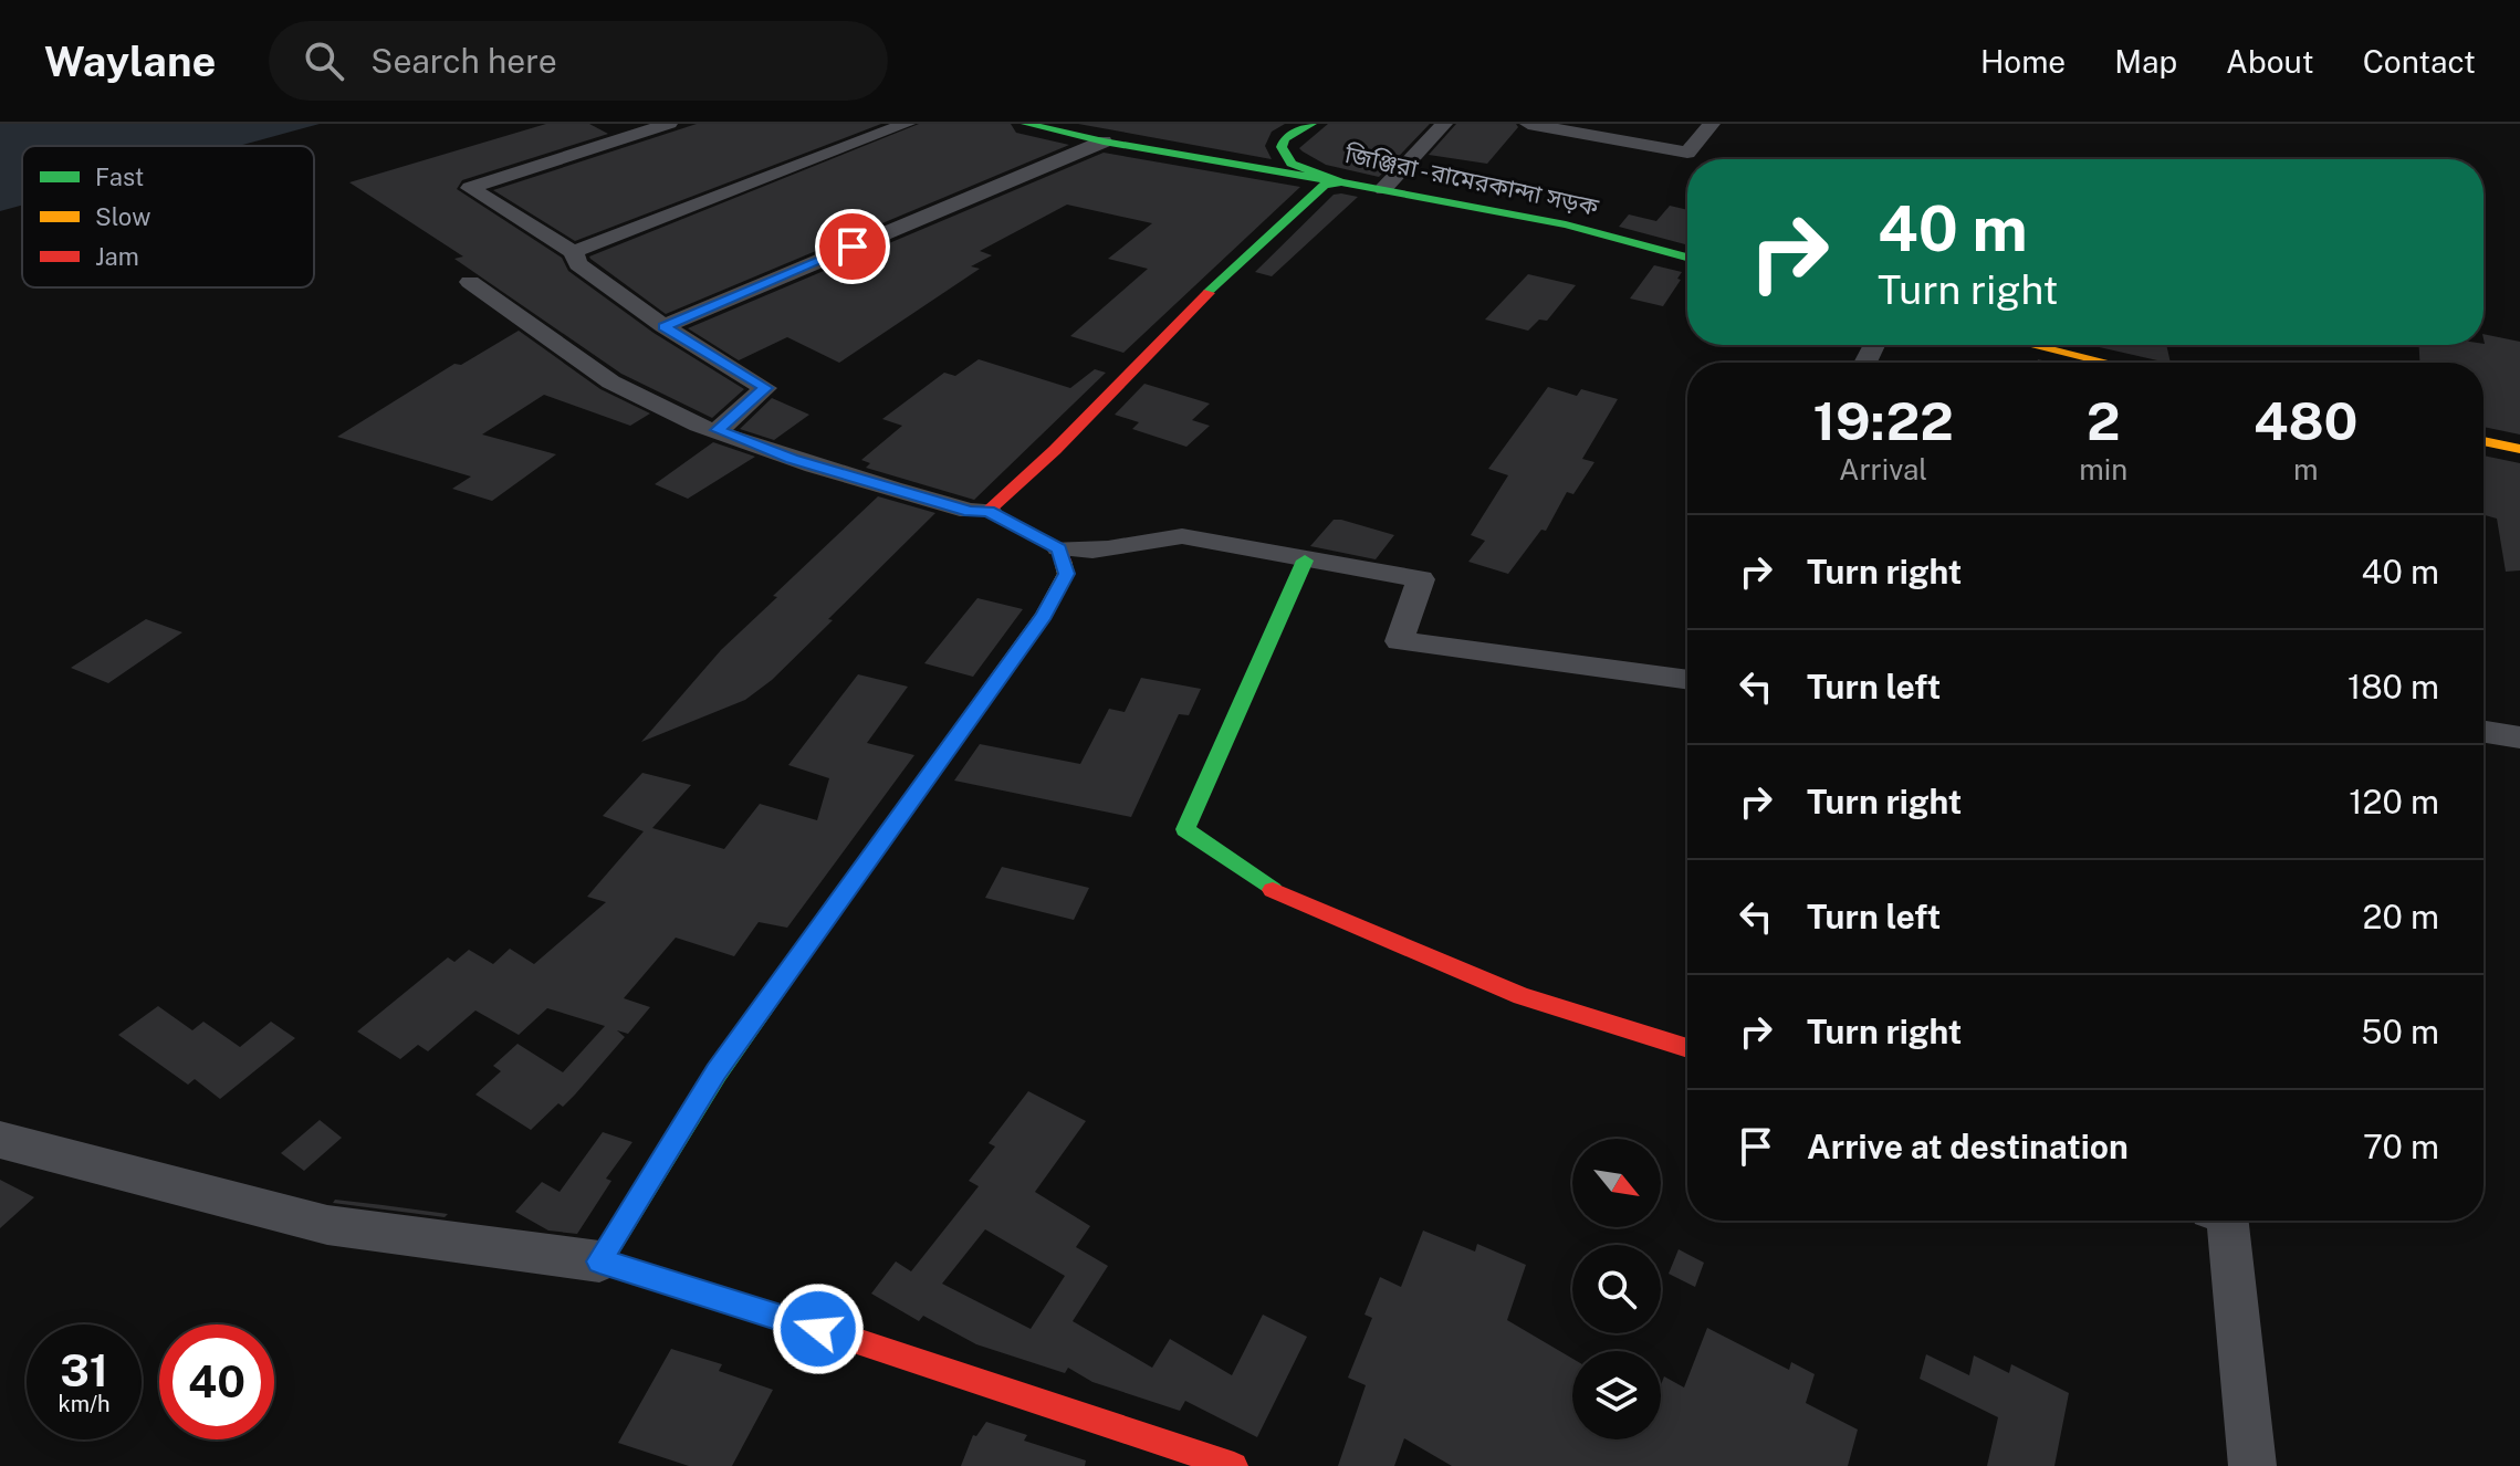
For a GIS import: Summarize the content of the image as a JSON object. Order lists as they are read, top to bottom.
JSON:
{
  "streets": {
    "street": ["জিঞ্জিরা - রামেরকান্দা সড়ক"]
  },
  "legend": ["Fast", "Slow", "Jam"],
  "north": "bottom right",
  "page": {
    "header": "Waylane",
    "search": "Search here",
    "nav": [
      "Home",
      "Map",
      "About",
      "Contact"
    ],
    "turn": ["40 m", "Turn right"],
    "eta": [
      "19:22",
      "Arrival",
      "2",
      "min",
      "480",
      "m"
    ],
    "list": [
      {
        "name": "Turn right",
        "value": "40 m"
      },
      {
        "name": "Turn left",
        "value": "180 m"
      },
      {
        "name": "Turn right",
        "value": "120 m"
      },
      {
        "name": "Turn left",
        "value": "20 m"
      },
      {
        "name": "Turn right",
        "value": "50 m"
      },
      {
        "name": "Arrive at destination",
        "value": "70 m"
      }
    ],
    "speed": "31 km/h",
    "limit": "40"
  }
}
